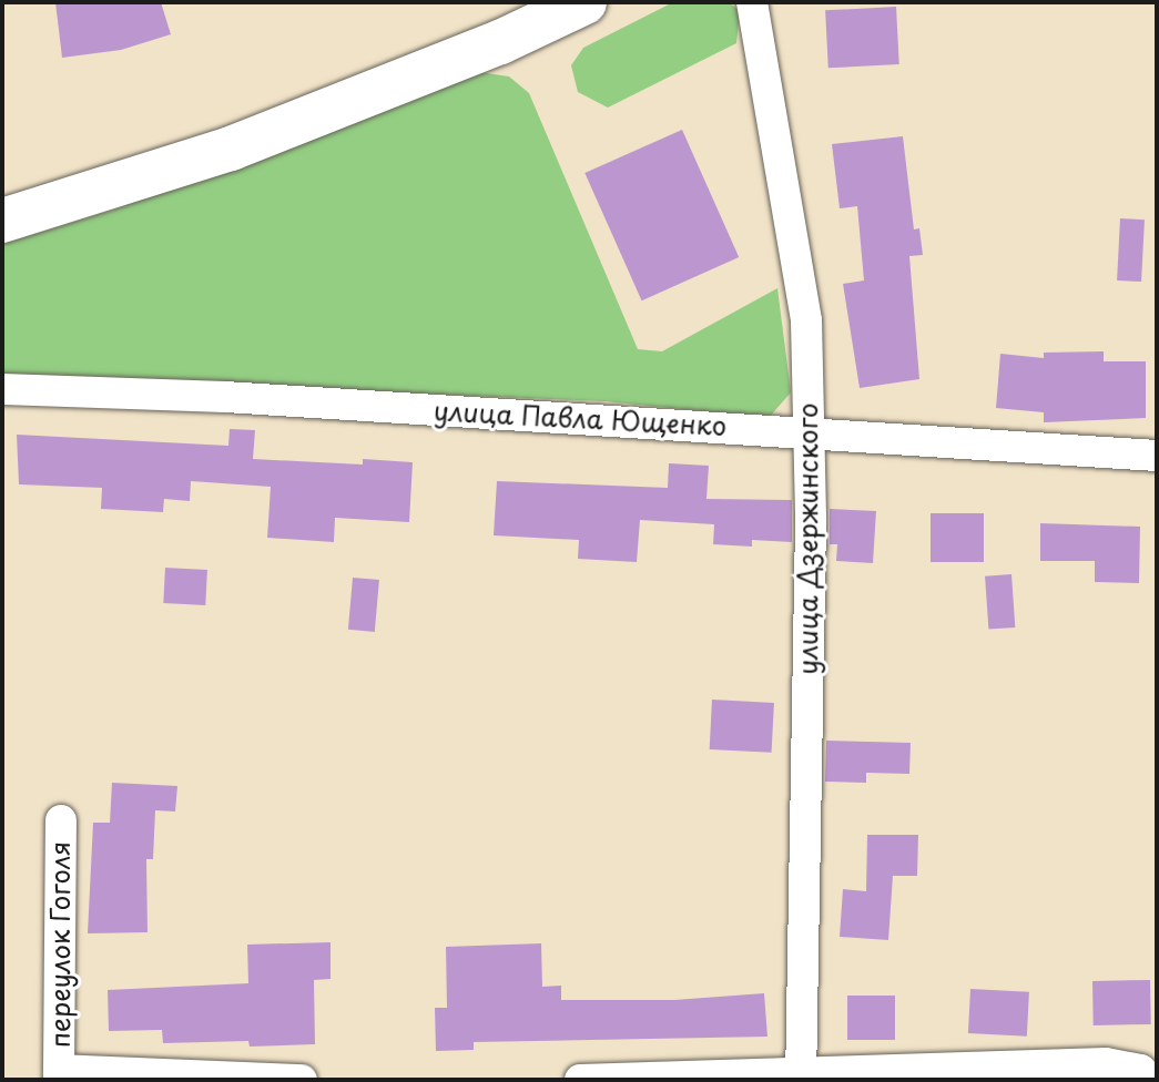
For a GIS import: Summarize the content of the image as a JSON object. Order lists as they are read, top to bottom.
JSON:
{
  "streets": {
    "street": ["улица Павла Ющенко", "улица Дзержинского", "переулок Гоголя"]
  },
  "crossings": [
    ["улица Павла Ющенко", "улица Дзержинского"]
  ]
}
